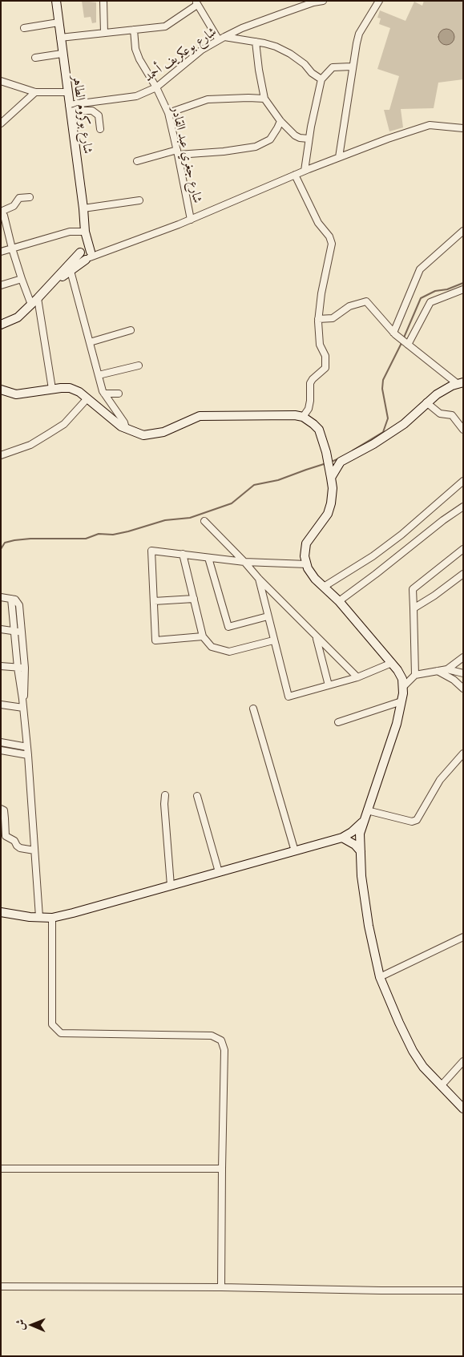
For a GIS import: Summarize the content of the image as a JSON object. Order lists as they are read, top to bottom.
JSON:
{
  "streets": {
    "main road": ["شارع بوكروم الطاهر"],
    "street": ["شارع بوعكريف أحمد", "شارع جغري عبد القادر"]
  },
  "crossings": [
    ["شارع بوعكريف أحمد", "شارع بوكروم الطاهر"],
    ["شارع بوعكريف أحمد", "شارع جغري عبد القادر"]
  ],
  "north": "left"
}
